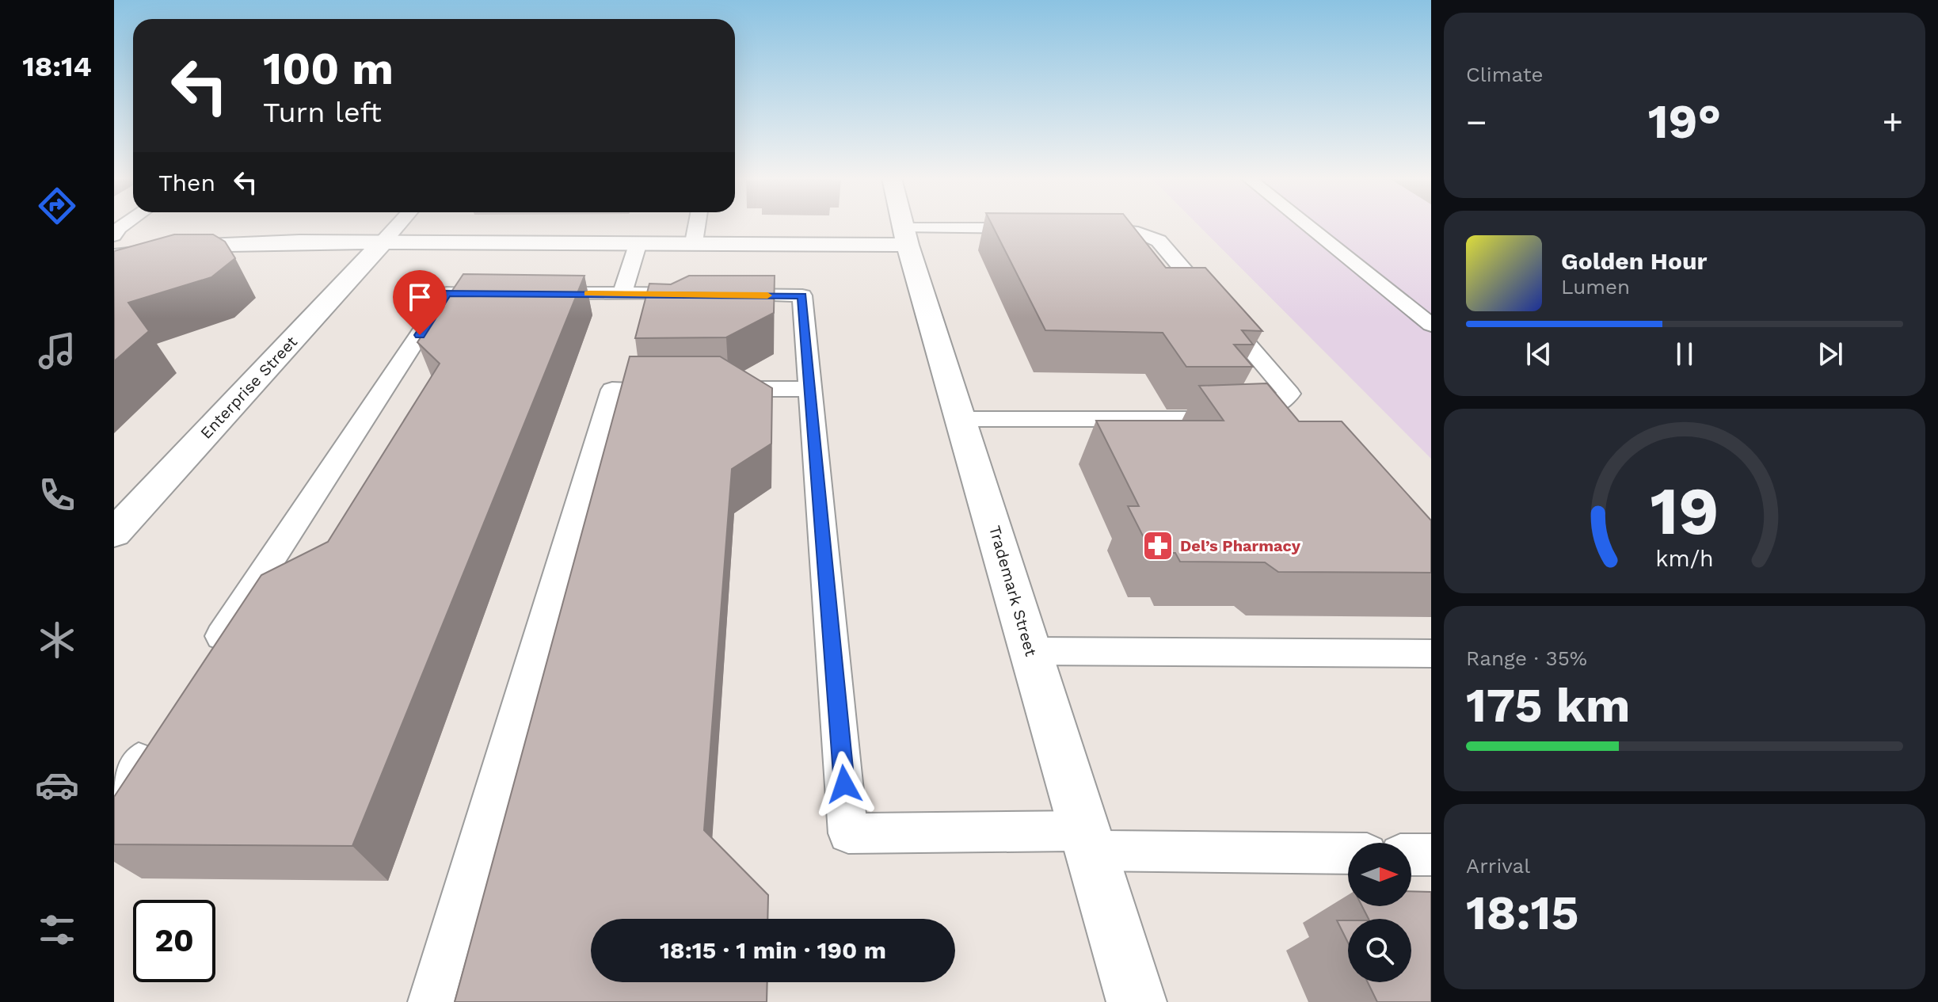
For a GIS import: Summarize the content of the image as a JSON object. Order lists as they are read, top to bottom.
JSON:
{
  "streets": {
    "street": ["Enterprise Street", "Trademark Street"]
  },
  "places": {
    "pharmacy": ["Del’s Pharmacy"]
  },
  "north": "right",
  "page": {
    "tabs": "18:14",
    "tile": [
      "Climate",
      ["Range · 35%", "175 km"],
      ["Arrival", "18:15"]
    ],
    "turn": ["100 m", "Turn left"],
    "heat": ["−", "19°", "+"],
    "then": "Then",
    "song": ["Golden Hour", "Lumen"],
    "limit": "20",
    "trip": "18:15 · 1 min · 190 m",
    "gauge": ["19", "km/h"]
  }
}
